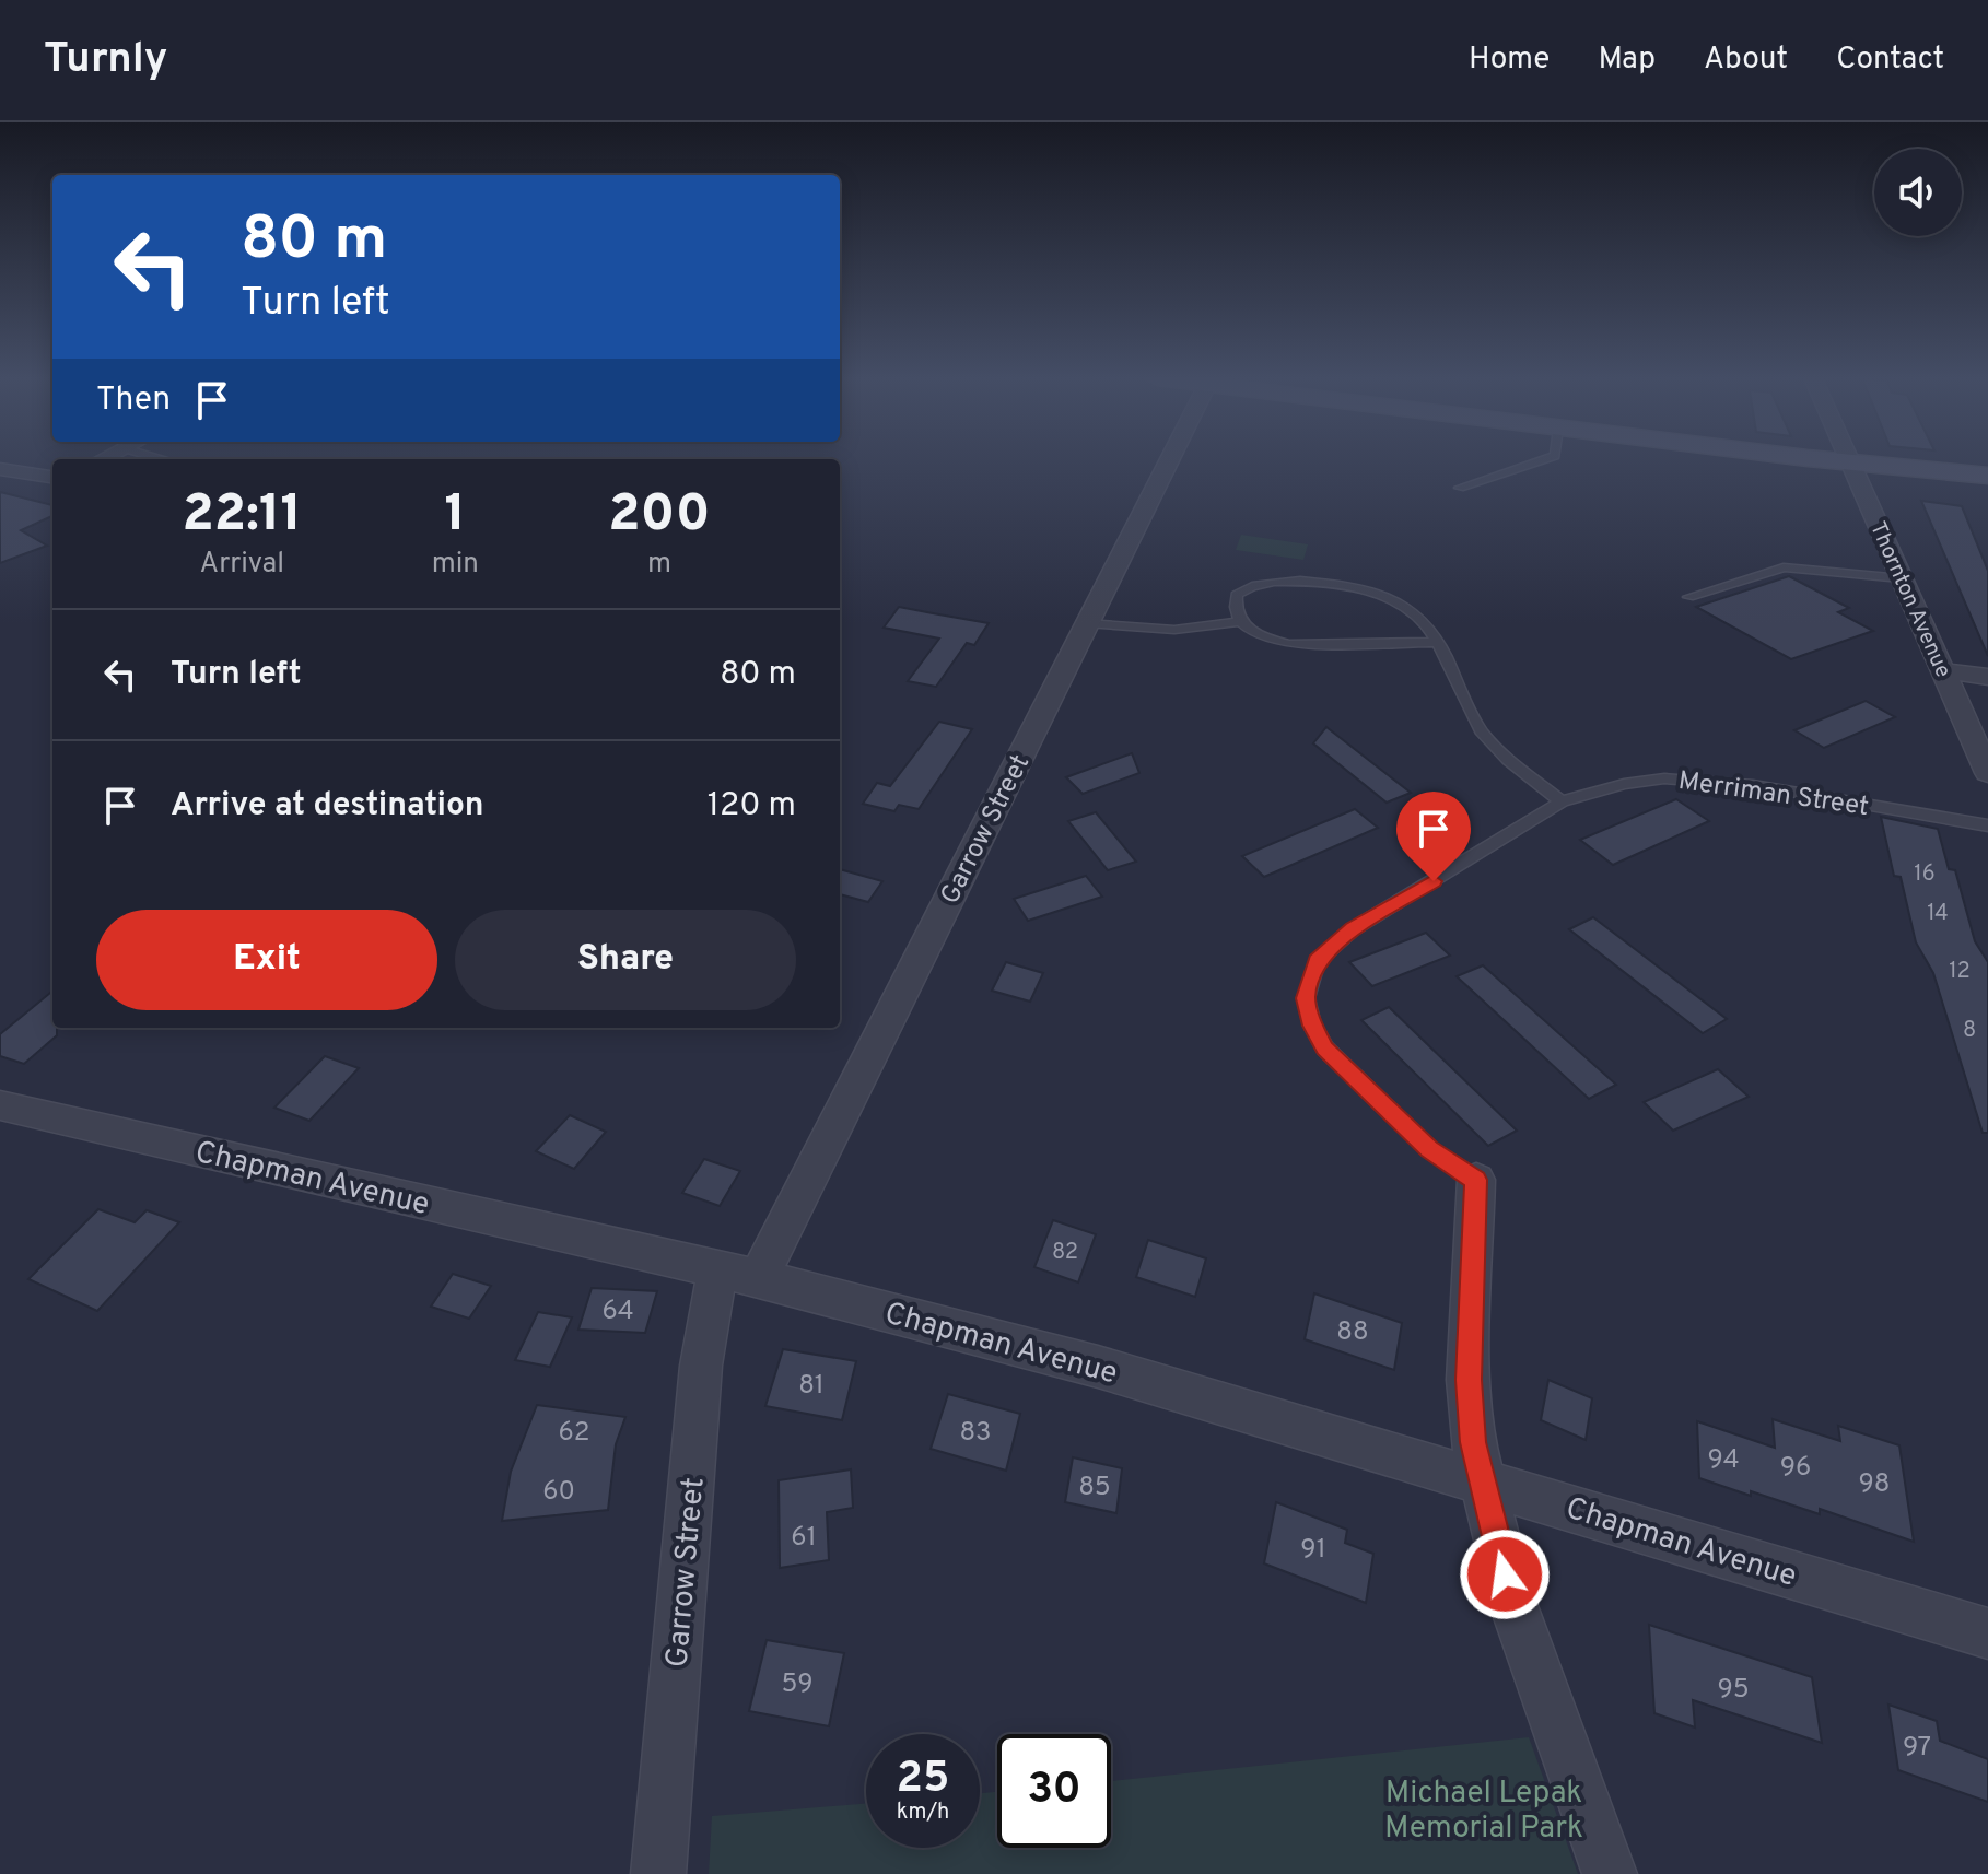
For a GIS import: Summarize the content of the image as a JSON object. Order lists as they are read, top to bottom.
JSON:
{
  "streets": {
    "street": ["Thornton Avenue", "Garrow Street", "Chapman Avenue"],
    "lane": ["Merriman Street"]
  },
  "crossings": [
    ["Garrow Street", "Chapman Avenue"]
  ],
  "parks": ["Michael Lepak Memorial Park"],
  "house_numbers": [
    "16",
    "14",
    "12",
    "8",
    "82",
    "64",
    "88",
    "81",
    "62",
    "83",
    "94",
    "96",
    "98",
    "85",
    "60",
    "61",
    "91",
    "59",
    "95",
    "97"
  ],
  "page": {
    "header": "Turnly",
    "nav": [
      "Home",
      "Map",
      "About",
      "Contact"
    ],
    "turn": ["80 m", "Turn left"],
    "then": "Then",
    "eta": [
      "22:11",
      "Arrival",
      "1",
      "min",
      "200",
      "m"
    ],
    "list": [
      {
        "name": "Turn left",
        "value": "80 m"
      },
      {
        "name": "Arrive at destination",
        "value": "120 m"
      }
    ],
    "buttons": ["Exit", "Share"],
    "speed": "25 km/h",
    "limit": "30"
  }
}
